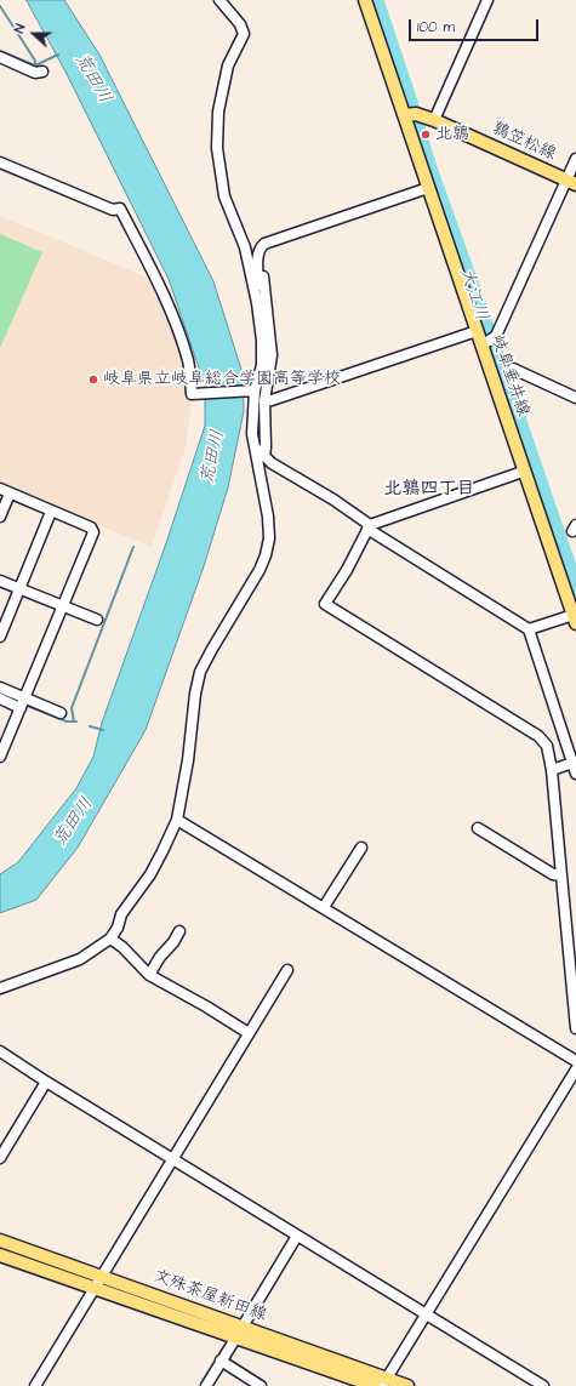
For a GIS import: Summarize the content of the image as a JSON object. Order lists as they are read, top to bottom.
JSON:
{
  "streets": {
    "main road": ["鶉笠松線", "岐阜垂井線", "文殊茶屋新田線"]
  },
  "crossings": [
    ["鶉笠松線", "岐阜垂井線"]
  ],
  "districts": ["北鶉四丁目"],
  "water": ["荒田川", "大江川"],
  "places": ["北鶉", "岐阜県立岐阜総合学園高等学校"],
  "scale_bar": "100 m",
  "north": "left"
}
